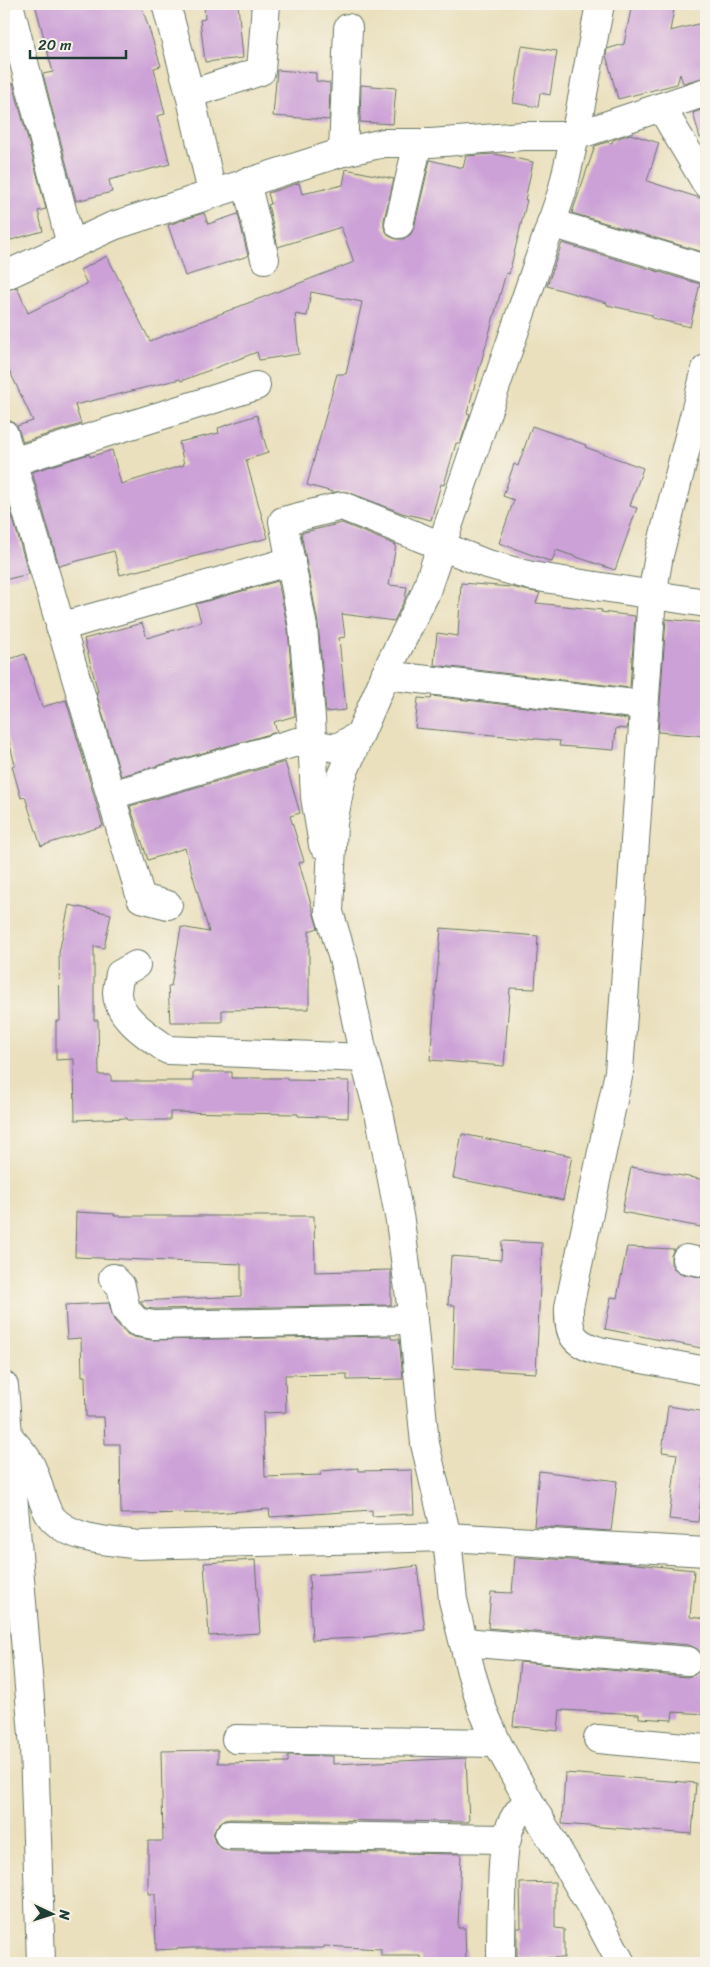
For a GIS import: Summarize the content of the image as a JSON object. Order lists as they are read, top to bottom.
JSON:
{
  "scale_bar": "20 m",
  "north": "right"
}
